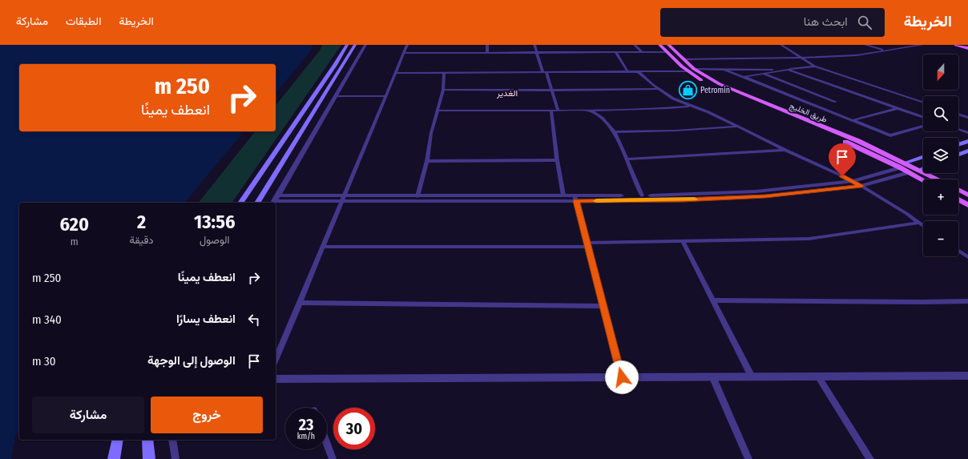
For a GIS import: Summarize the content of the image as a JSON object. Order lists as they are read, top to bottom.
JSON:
{
  "streets": {
    "main road": ["طريق الخليج"]
  },
  "districts": ["الغدير"],
  "places": {
    "shop": ["Petromin"]
  },
  "north": "bottom",
  "page": {
    "header": "الخريطة",
    "search": "ابحث هنا",
    "nav": ["الخريطة", "الطبقات", "مشاركة"],
    "map_buttons": ["+", "−"],
    "turn": ["250 m", "انعطف يمينًا"],
    "eta": [
      "13:56",
      "الوصول",
      "2",
      "دقيقة",
      "620",
      "m"
    ],
    "list": [
      {
        "name": "انعطف يمينًا",
        "value": "250 m"
      },
      {
        "name": "انعطف يسارًا",
        "value": "340 m"
      },
      {
        "name": "الوصول إلى الوجهة",
        "value": "30 m"
      }
    ],
    "buttons": ["خروج", "مشاركة"],
    "speed": "23 km/h",
    "limit": "30"
  }
}
